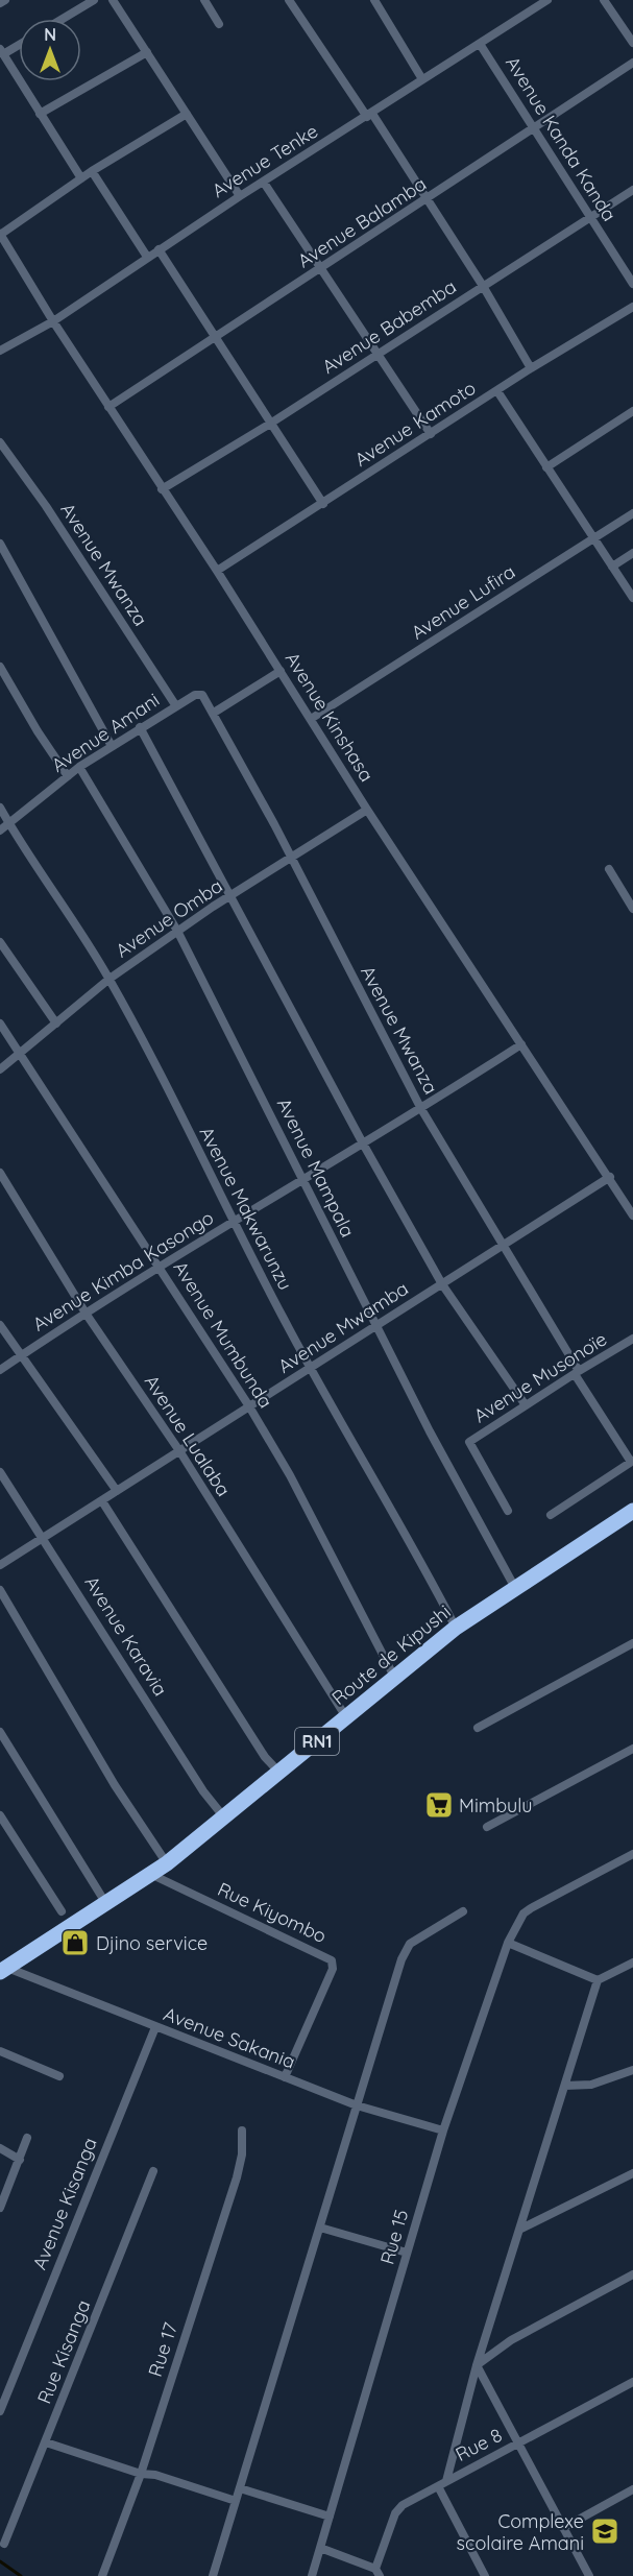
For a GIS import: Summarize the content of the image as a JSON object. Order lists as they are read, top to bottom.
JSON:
{
  "streets": {
    "highway": ["Route de Kipushi", "RN1"],
    "street": [
      "Avenue Kanda Kanda",
      "Avenue Tenke",
      "Avenue Balamba",
      "Avenue Babemba",
      "Avenue Kamoto",
      "Avenue Mwanza",
      "Avenue Lufira",
      "Avenue Kinshasa",
      "Avenue Amani",
      "Avenue Omba",
      "Avenue Mampala",
      "Avenue Makwarunzu",
      "Avenue Kimba Kasongo",
      "Avenue Mwamba",
      "Avenue Mumbunda",
      "Avenue Musonoïe",
      "Avenue Lualaba",
      "Avenue Karavia",
      "Rue Kiyombo",
      "Avenue Sakania",
      "Avenue Kisanga",
      "Rue 15",
      "Rue 17",
      "Rue Kisanga",
      "Rue 8"
    ]
  },
  "crossings": [
    ["Avenue Kanda Kanda", "Avenue Tenke"],
    ["Avenue Kanda Kanda", "Avenue Balamba"],
    ["Avenue Kanda Kanda", "Avenue Babemba"],
    ["Avenue Tenke", "Avenue Kinshasa"],
    ["Avenue Balamba", "Avenue Kinshasa"],
    ["Avenue Babemba", "Avenue Kinshasa"],
    ["Avenue Kamoto", "Avenue Kinshasa"],
    ["Avenue Mwanza", "Avenue Amani"],
    ["Avenue Mwanza", "Avenue Omba"],
    ["Avenue Mwanza", "Avenue Kimba Kasongo"],
    ["Avenue Mwanza", "Avenue Mwamba"],
    ["Avenue Mwanza", "Avenue Musonoïe"],
    ["Avenue Lufira", "Avenue Kinshasa"],
    ["Avenue Kinshasa", "Avenue Omba"],
    ["Avenue Kinshasa", "Avenue Kimba Kasongo"],
    ["Avenue Kinshasa", "Avenue Mwamba"],
    ["Avenue Amani", "Avenue Mampala"],
    ["Avenue Amani", "Avenue Makwarunzu"],
    ["Avenue Omba", "Avenue Mampala"],
    ["Avenue Omba", "Avenue Makwarunzu"],
    ["Avenue Omba", "Avenue Mumbunda"],
    ["Avenue Mampala", "Avenue Kimba Kasongo"],
    ["Avenue Mampala", "Avenue Mwamba"],
    ["Avenue Mampala", "Route de Kipushi"],
    ["Avenue Makwarunzu", "Avenue Kimba Kasongo"],
    ["Avenue Makwarunzu", "Avenue Mwamba"],
    ["Avenue Makwarunzu", "Route de Kipushi"],
    ["Avenue Kimba Kasongo", "Avenue Mumbunda"],
    ["Avenue Kimba Kasongo", "Avenue Lualaba"],
    ["Avenue Mwamba", "Avenue Mumbunda"],
    ["Avenue Mwamba", "Avenue Lualaba"],
    ["Avenue Mwamba", "Avenue Karavia"],
    ["Avenue Mumbunda", "Route de Kipushi"],
    ["Avenue Lualaba", "Route de Kipushi"],
    ["Avenue Karavia", "Route de Kipushi"],
    ["Route de Kipushi", "Rue Kiyombo"],
    ["Route de Kipushi", "Avenue Sakania"],
    ["Rue Kiyombo", "Avenue Sakania"],
    ["Avenue Sakania", "Avenue Kisanga"],
    ["Avenue Sakania", "Rue 15"]
  ],
  "places": {
    "supermarket": ["Mimbulu"],
    "shop": ["Djino service"],
    "school or university": ["Complexe scolaire Amani"]
  },
  "north": "top"
}
